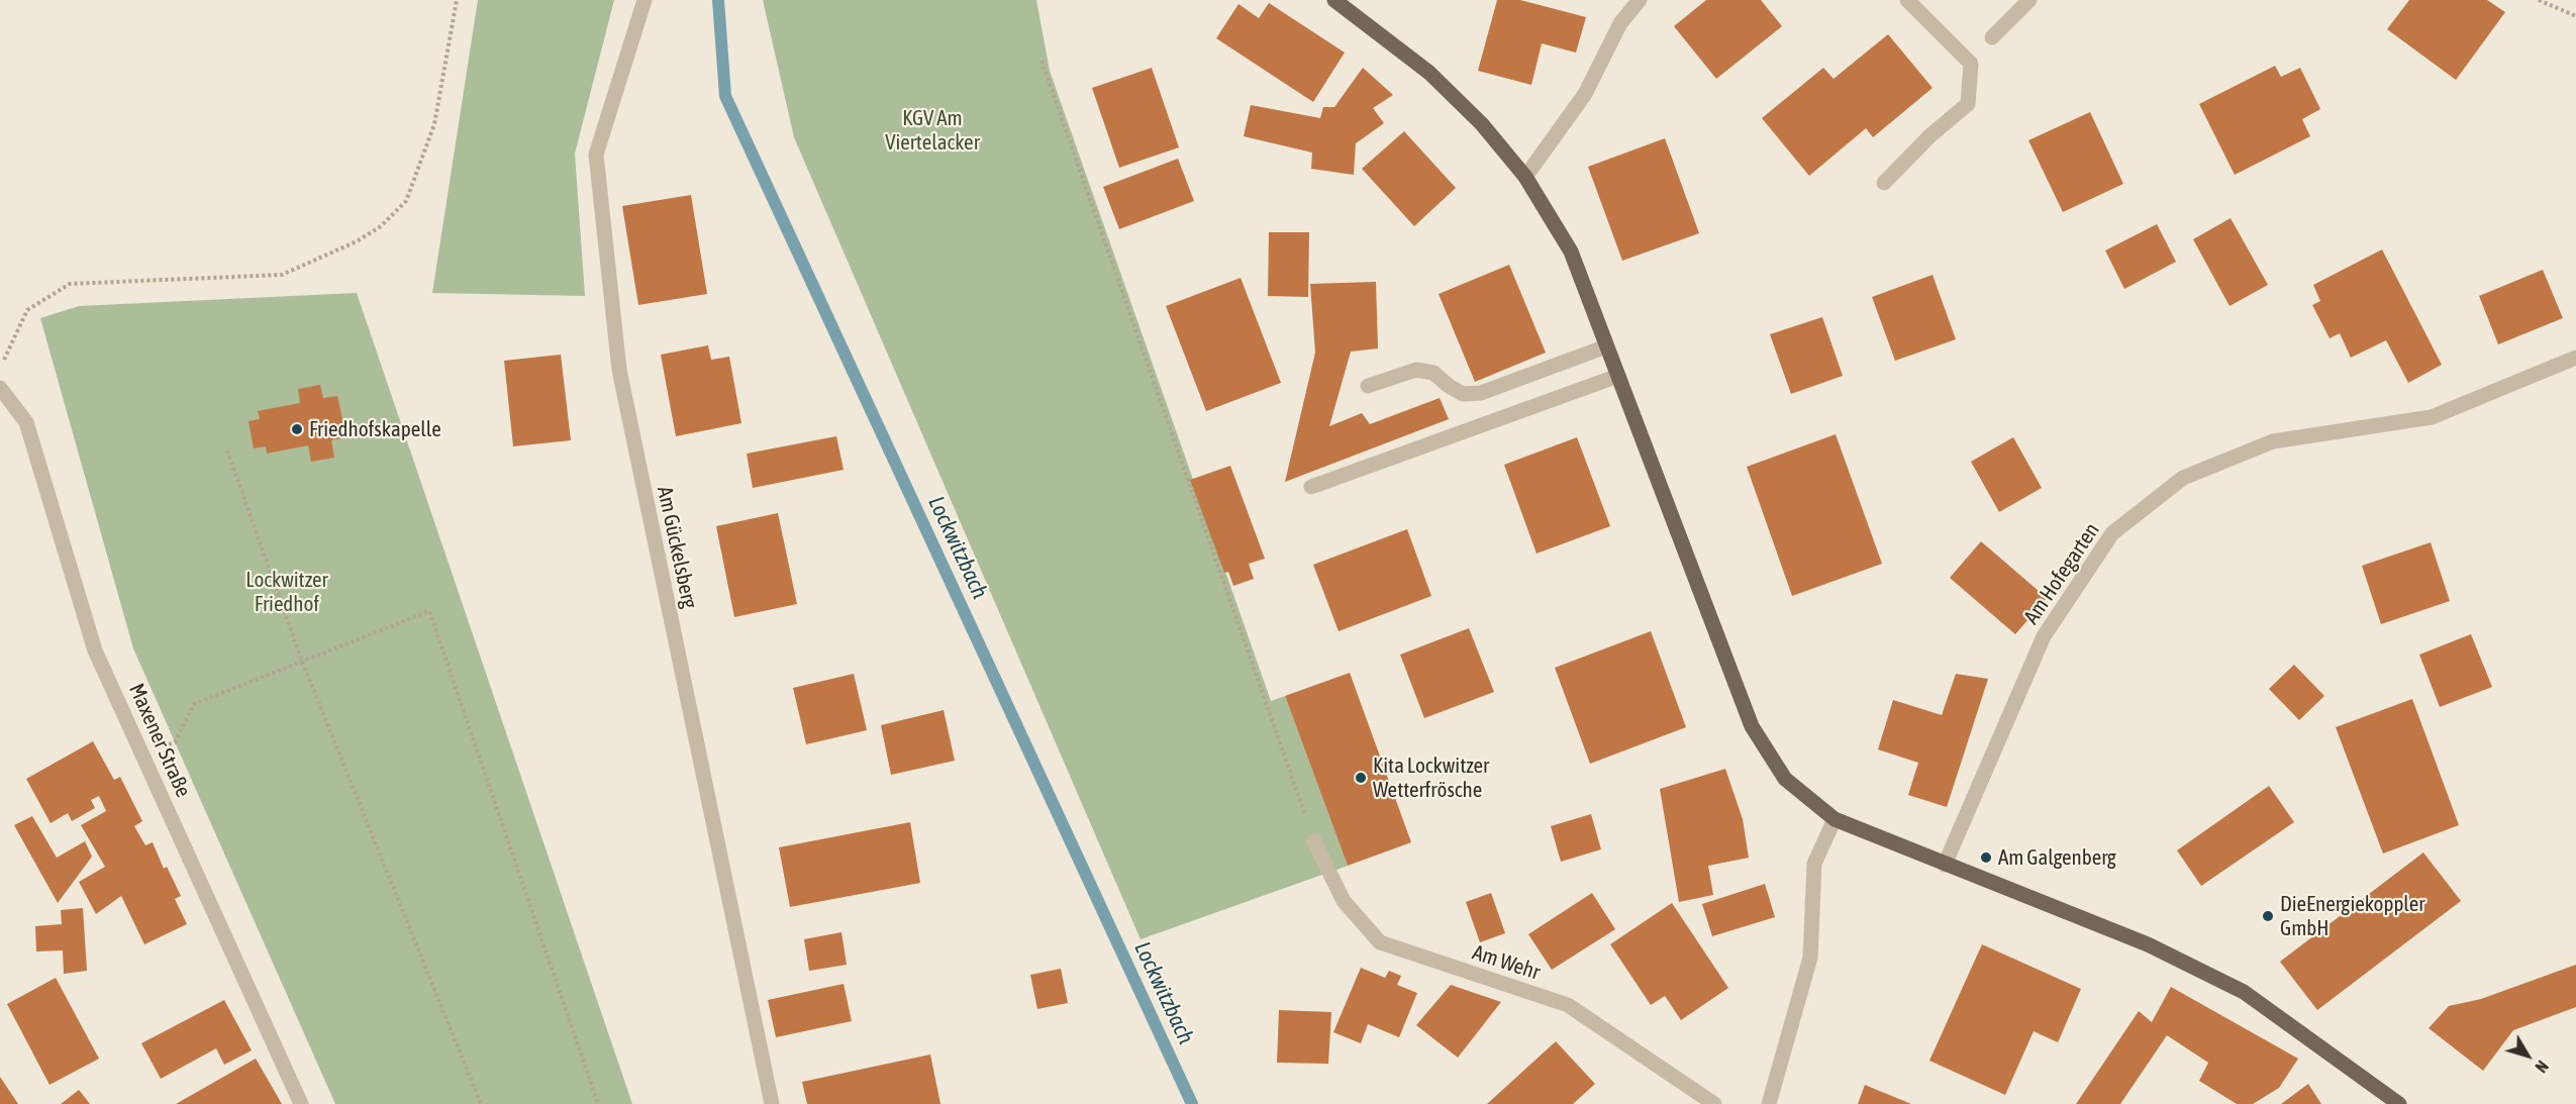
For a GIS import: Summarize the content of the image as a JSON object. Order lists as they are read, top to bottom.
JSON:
{
  "streets": {
    "street": [
      "Am Gückelsberg",
      "Am Hofegarten",
      "Maxener Straße",
      "Am Wehr"
    ]
  },
  "water": ["Lockwitzbach"],
  "parks": ["KGV Am Viertelacker", "Lockwitzer Friedhof"],
  "places": [
    "Friedhofskapelle",
    "Kita Lockwitzer Wetterfrösche",
    "Am Galgenberg",
    "DieEnergiekoppler GmbH"
  ],
  "north": "bottom right"
}
